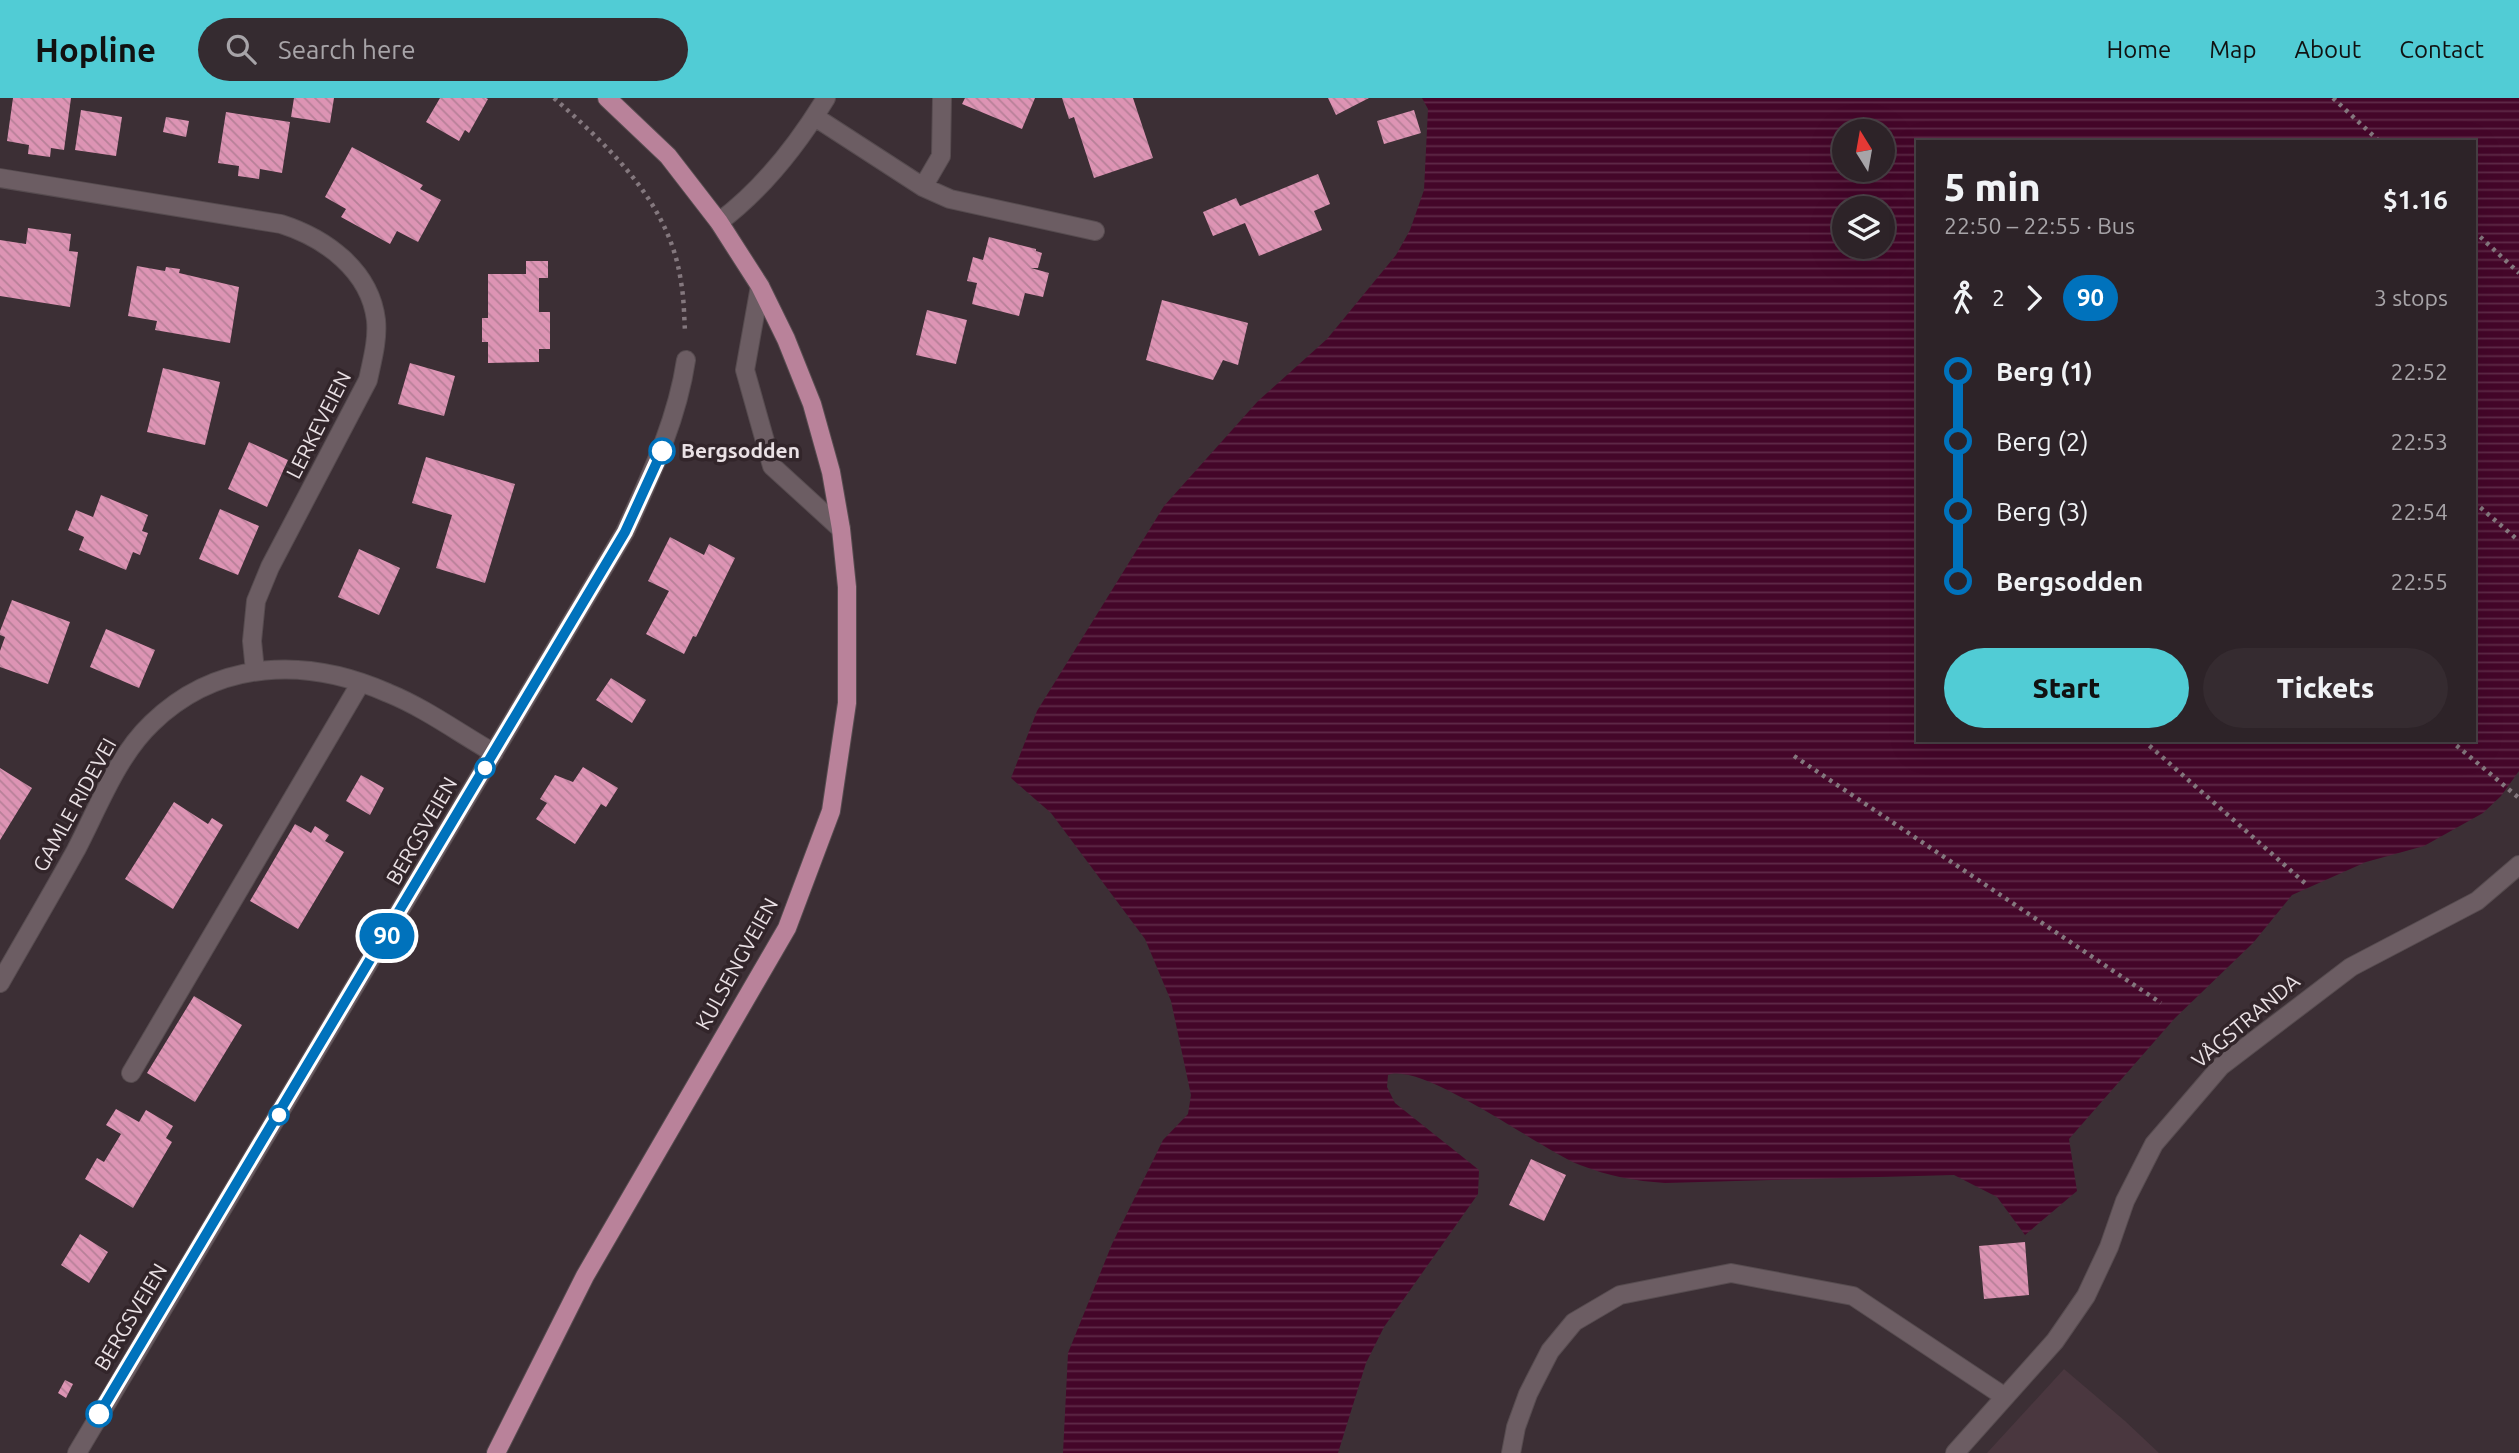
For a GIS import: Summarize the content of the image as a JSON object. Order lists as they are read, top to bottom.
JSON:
{
  "streets": {
    "main road": ["KULSENGVEIEN"],
    "street": [
      "LERKEVEIEN",
      "GAMLE RIDEVEI",
      "BERGSVEIEN",
      "VÅGSTRANDA"
    ]
  },
  "crossings": [
    ["LERKEVEIEN", "GAMLE RIDEVEI"],
    ["GAMLE RIDEVEI", "BERGSVEIEN"]
  ],
  "places": ["Bergsodden"],
  "lines": ["bus line 90"],
  "north": "top",
  "page": {
    "header": "Hopline",
    "search": "Search here",
    "nav": [
      "Home",
      "Map",
      "About",
      "Contact"
    ],
    "on_map": "90",
    "heading": ["5 min", "22:50 – 22:55 · Bus", "$1.16"],
    "legs": ["2", "90", "3 stops"],
    "list": [
      {
        "name": "Berg (1)",
        "value": "22:52"
      },
      {
        "name": "Berg (2)",
        "value": "22:53"
      },
      {
        "name": "Berg (3)",
        "value": "22:54"
      },
      {
        "name": "Bergsodden",
        "value": "22:55"
      }
    ],
    "buttons": ["Start", "Tickets"]
  }
}
